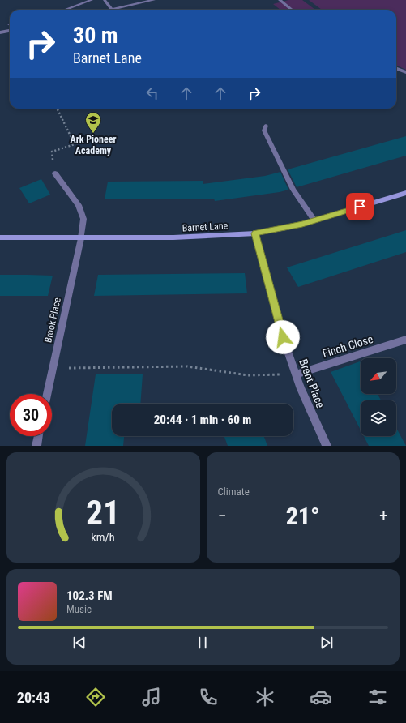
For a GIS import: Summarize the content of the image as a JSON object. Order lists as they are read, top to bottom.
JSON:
{
  "streets": {
    "street": [
      "Barnet Lane",
      "Brook Place",
      "Finch Close",
      "Brent Place"
    ]
  },
  "crossings": [
    ["Barnet Lane", "Brook Place"],
    ["Barnet Lane", "Brent Place"],
    ["Finch Close", "Brent Place"]
  ],
  "places": {
    "school or university": ["Ark Pioneer Academy"]
  },
  "north": "bottom left",
  "page": {
    "turn": ["30 m", "Barnet Lane"],
    "limit": "30",
    "trip": "20:44 · 1 min · 60 m",
    "tile": "Climate",
    "heat": ["−", "21°", "+"],
    "song": ["102.3 FM", "Music"],
    "tabs": "20:43",
    "gauge": ["21", "km/h"]
  }
}
